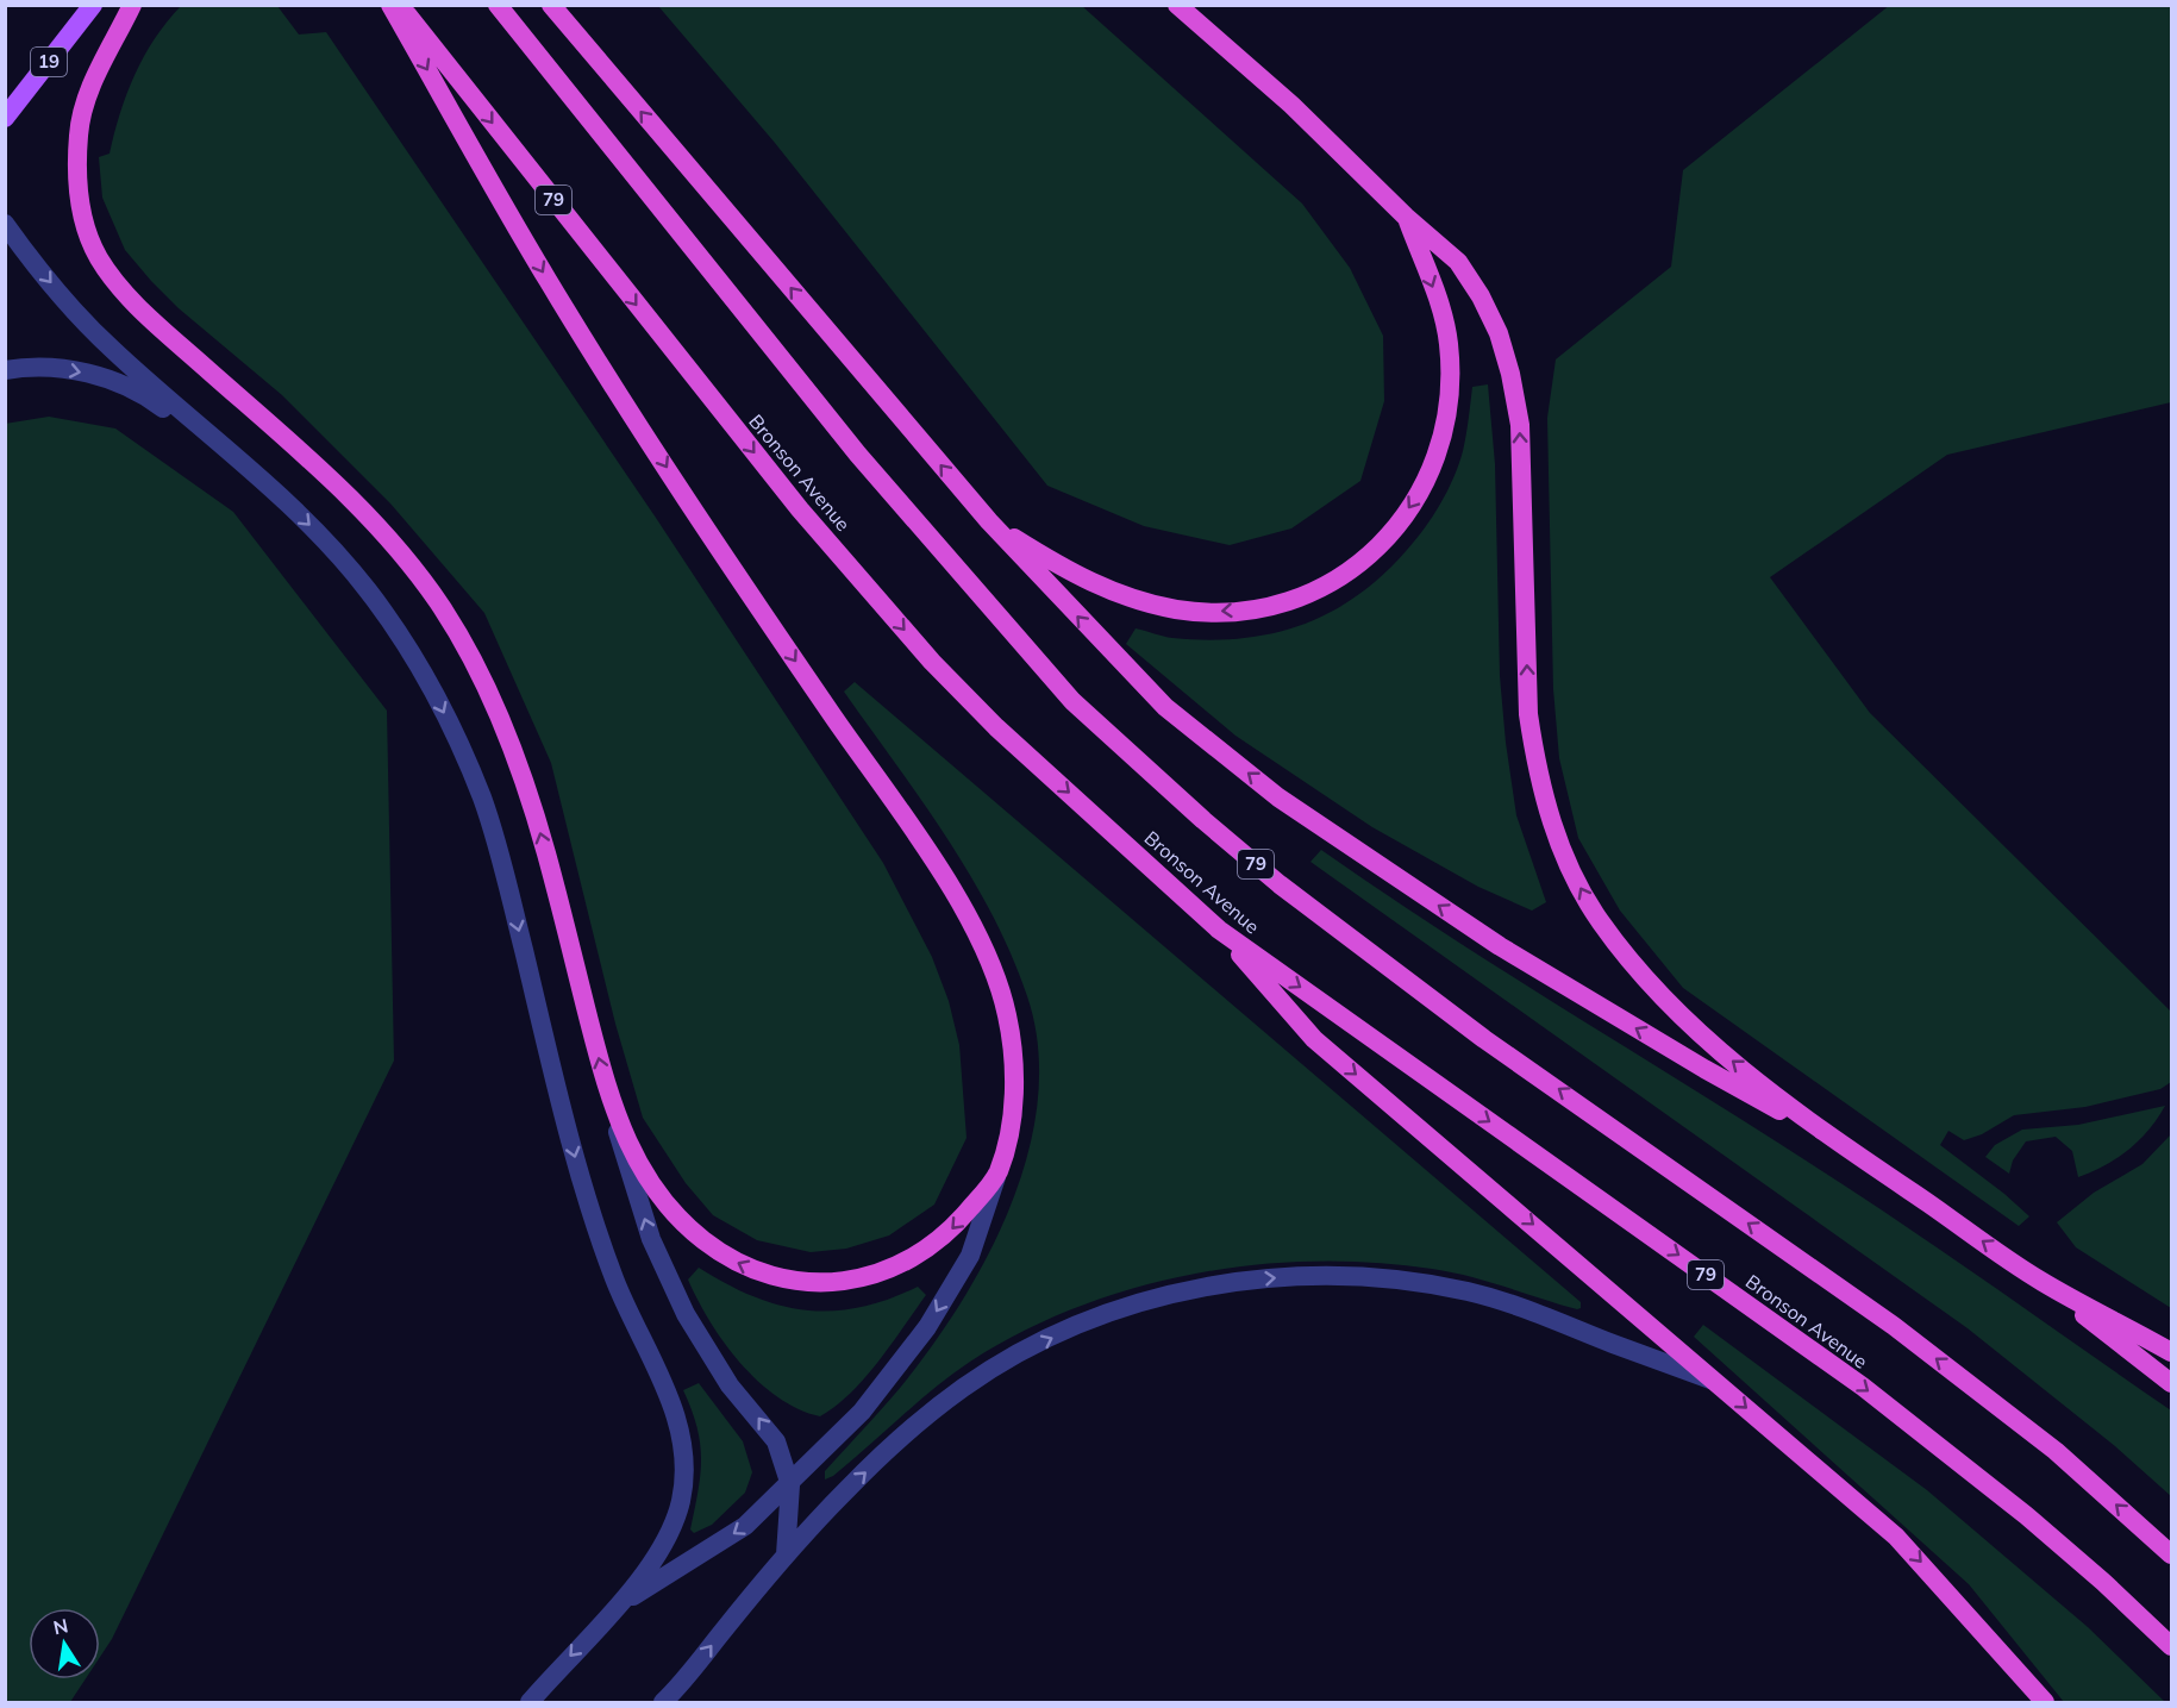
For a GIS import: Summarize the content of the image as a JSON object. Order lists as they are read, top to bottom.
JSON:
{
  "streets": {
    "highway": ["79", "Bronson Avenue"],
    "main road": ["19"]
  },
  "north": "top"
}
